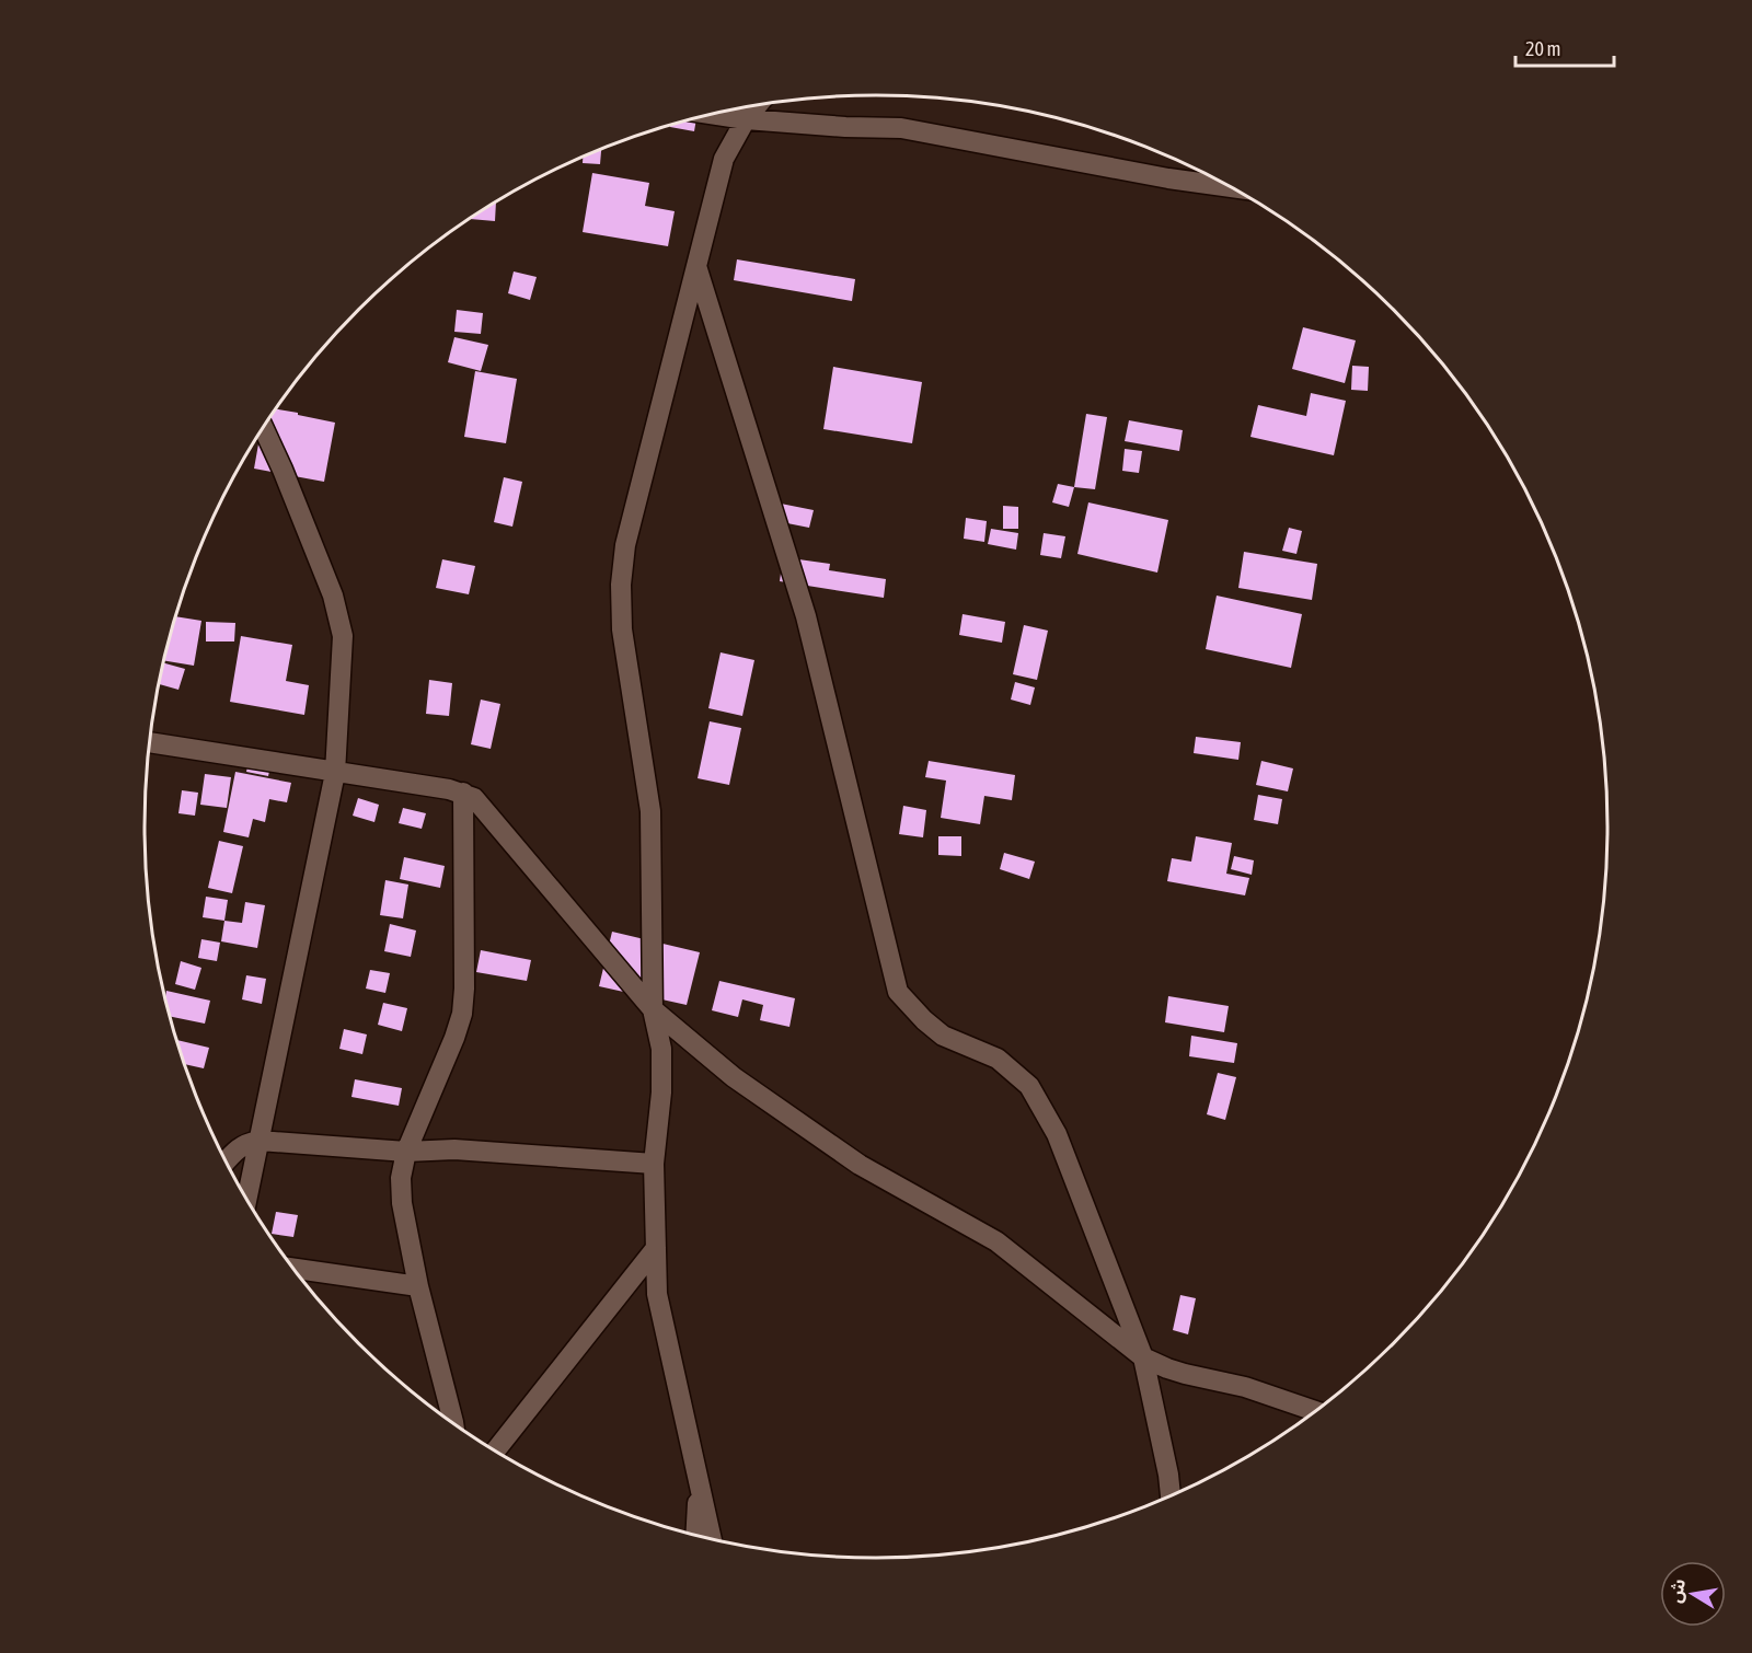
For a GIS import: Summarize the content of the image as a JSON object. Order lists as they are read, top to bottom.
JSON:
{
  "scale_bar": "20 m",
  "north": "left"
}
